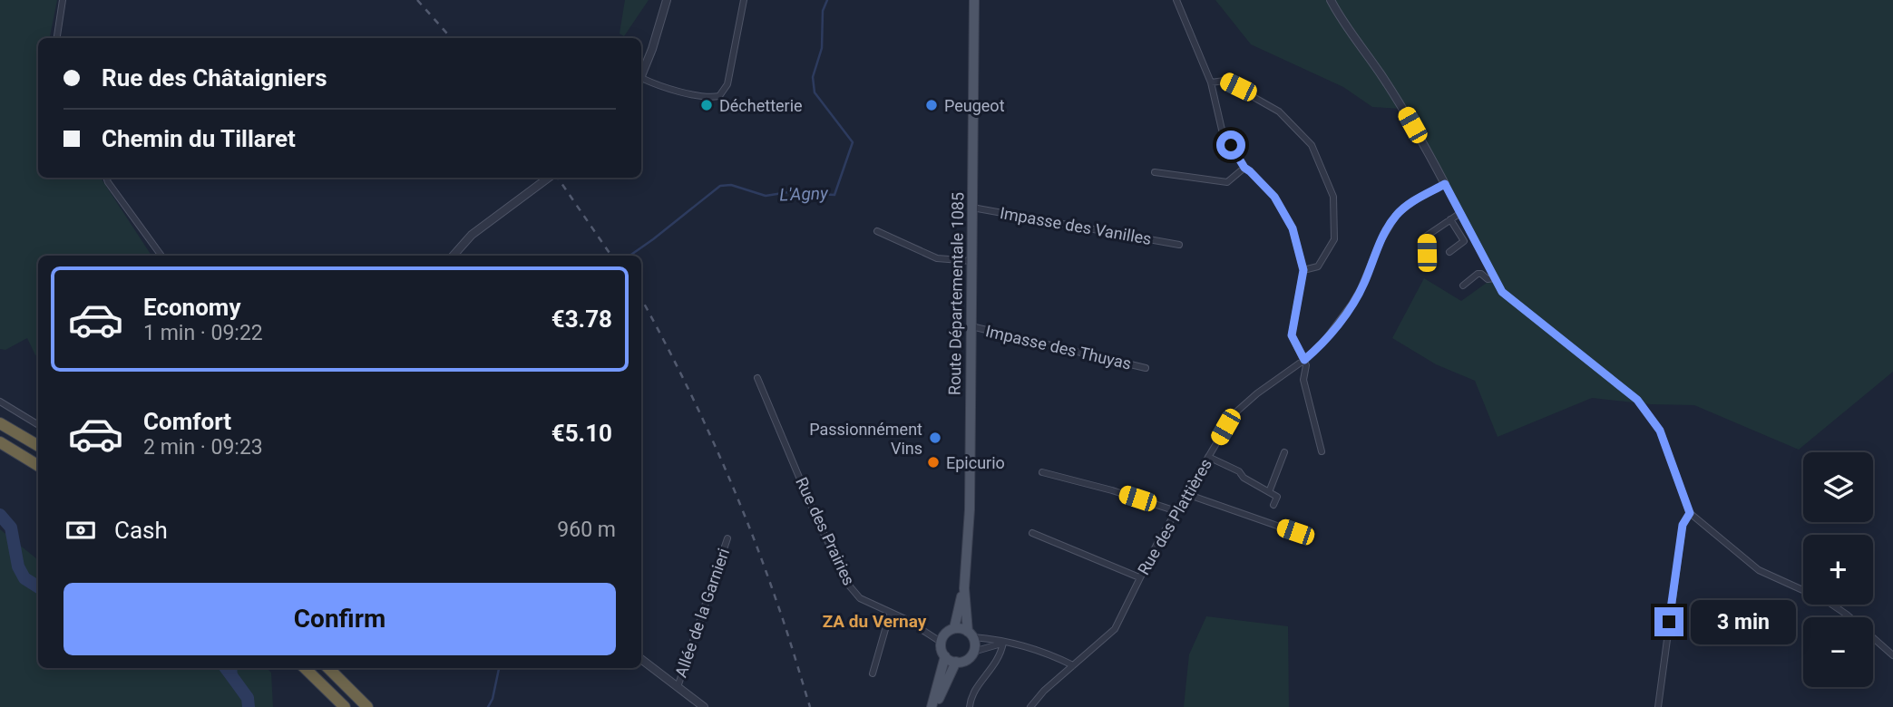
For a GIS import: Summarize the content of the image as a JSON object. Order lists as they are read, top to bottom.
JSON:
{
  "streets": {
    "main road": ["Route Départementale 1085"],
    "street": [
      "Impasse des Vanilles",
      "Impasse des Thuyas",
      "Rue des Plattières",
      "Rue des Prairies",
      "Allée de la Garnieri"
    ]
  },
  "crossings": [
    ["Impasse des Vanilles", "Route Départementale 1085"],
    ["Route Départementale 1085", "Impasse des Thuyas"]
  ],
  "districts": ["ZA du Vernay"],
  "water": ["L'Agny"],
  "places": [
    "Déchetterie",
    "Peugeot",
    "Passionnément Vins",
    "Epicurio"
  ],
  "page": {
    "banner": ["Rue des Châtaigniers", "Chemin du Tillaret"],
    "list": [
      {
        "name": "Economy",
        "note": "1 min · 09:22",
        "value": "€3.78"
      },
      {
        "name": "Comfort",
        "note": "2 min · 09:23",
        "value": "€5.10"
      }
    ],
    "map_buttons": ["+", "−"],
    "pay": ["Cash", "960 m"],
    "buttons": "Confirm",
    "bubble": "3 min"
  }
}
